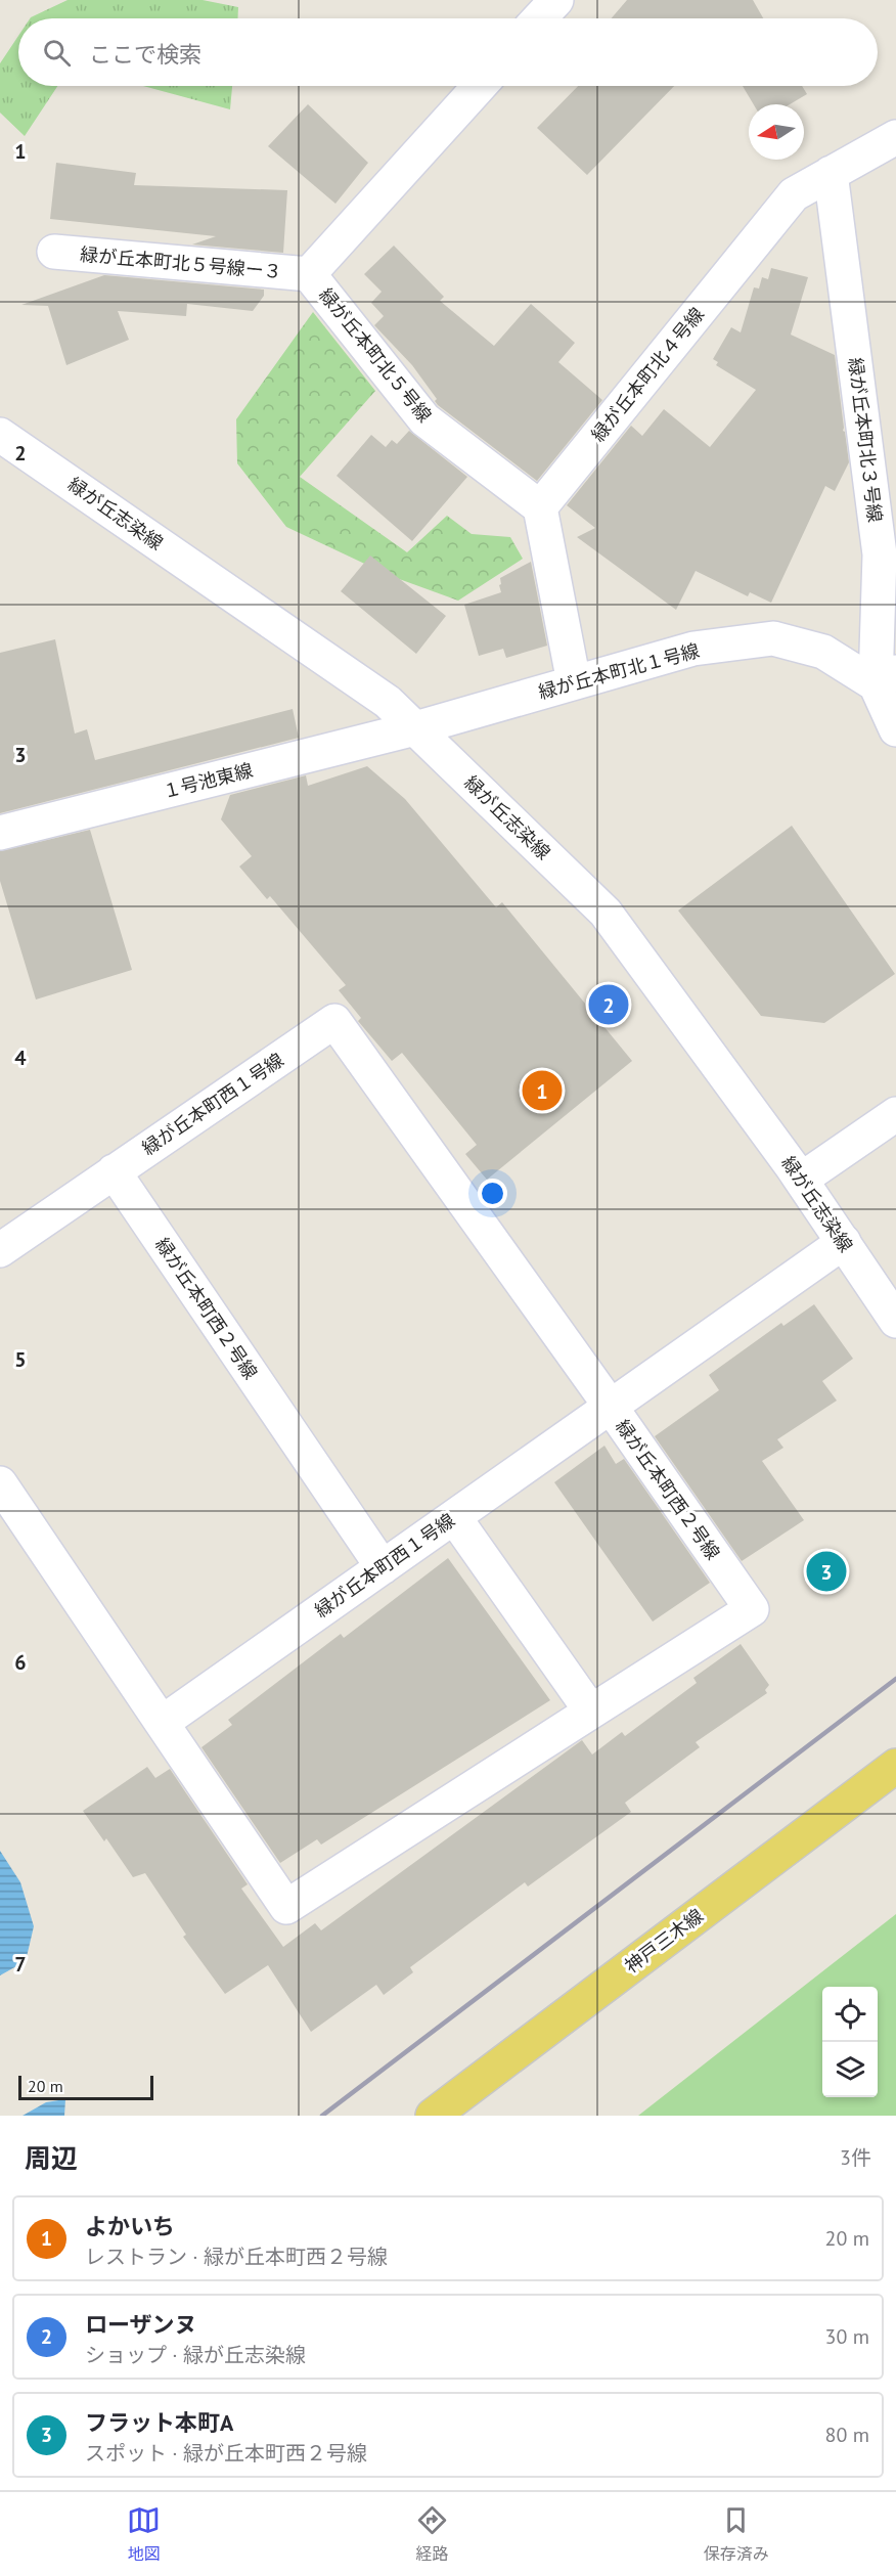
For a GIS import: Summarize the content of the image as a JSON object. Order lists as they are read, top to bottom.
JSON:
{
  "streets": {
    "main road": ["神戸三木線"],
    "street": [
      "緑が丘本町北５号線ー３",
      "緑が丘本町北５号線",
      "緑が丘本町北４号線",
      "緑が丘本町北３号線",
      "緑が丘志染線",
      "緑が丘本町北１号線",
      "１号池東線",
      "緑が丘本町西１号線",
      "緑が丘本町西２号線"
    ]
  },
  "crossings": [
    ["緑が丘本町北５号線ー３", "緑が丘本町北５号線"],
    ["緑が丘本町北５号線", "緑が丘本町北４号線"],
    ["緑が丘本町北４号線", "緑が丘本町北３号線"],
    ["緑が丘本町北３号線", "緑が丘本町北１号線"],
    ["緑が丘志染線", "緑が丘本町北１号線"],
    ["緑が丘志染線", "１号池東線"],
    ["緑が丘志染線", "緑が丘本町西１号線"],
    ["緑が丘本町北１号線", "１号池東線"],
    ["緑が丘本町西１号線", "緑が丘本町西２号線"]
  ],
  "scale_bar": "20 m",
  "north": "left",
  "page": {
    "search": "ここで検索",
    "pins": ["2", "1", "3"],
    "scale": "20 m",
    "heading": ["周辺", "3件"],
    "list": [
      {
        "mark": "1",
        "name": "よかいち",
        "note": "レストラン · 緑が丘本町西２号線",
        "value": "20 m"
      },
      {
        "mark": "2",
        "name": "ローザンヌ",
        "note": "ショップ · 緑が丘志染線",
        "value": "30 m"
      },
      {
        "mark": "3",
        "name": "フラット本町A",
        "note": "スポット · 緑が丘本町西２号線",
        "value": "80 m"
      }
    ],
    "nav": ["地図", "経路", "保存済み"]
  },
  "grid": {
    "rows": [
      "1",
      "2",
      "3",
      "4",
      "5",
      "6",
      "7"
    ]
  }
}
